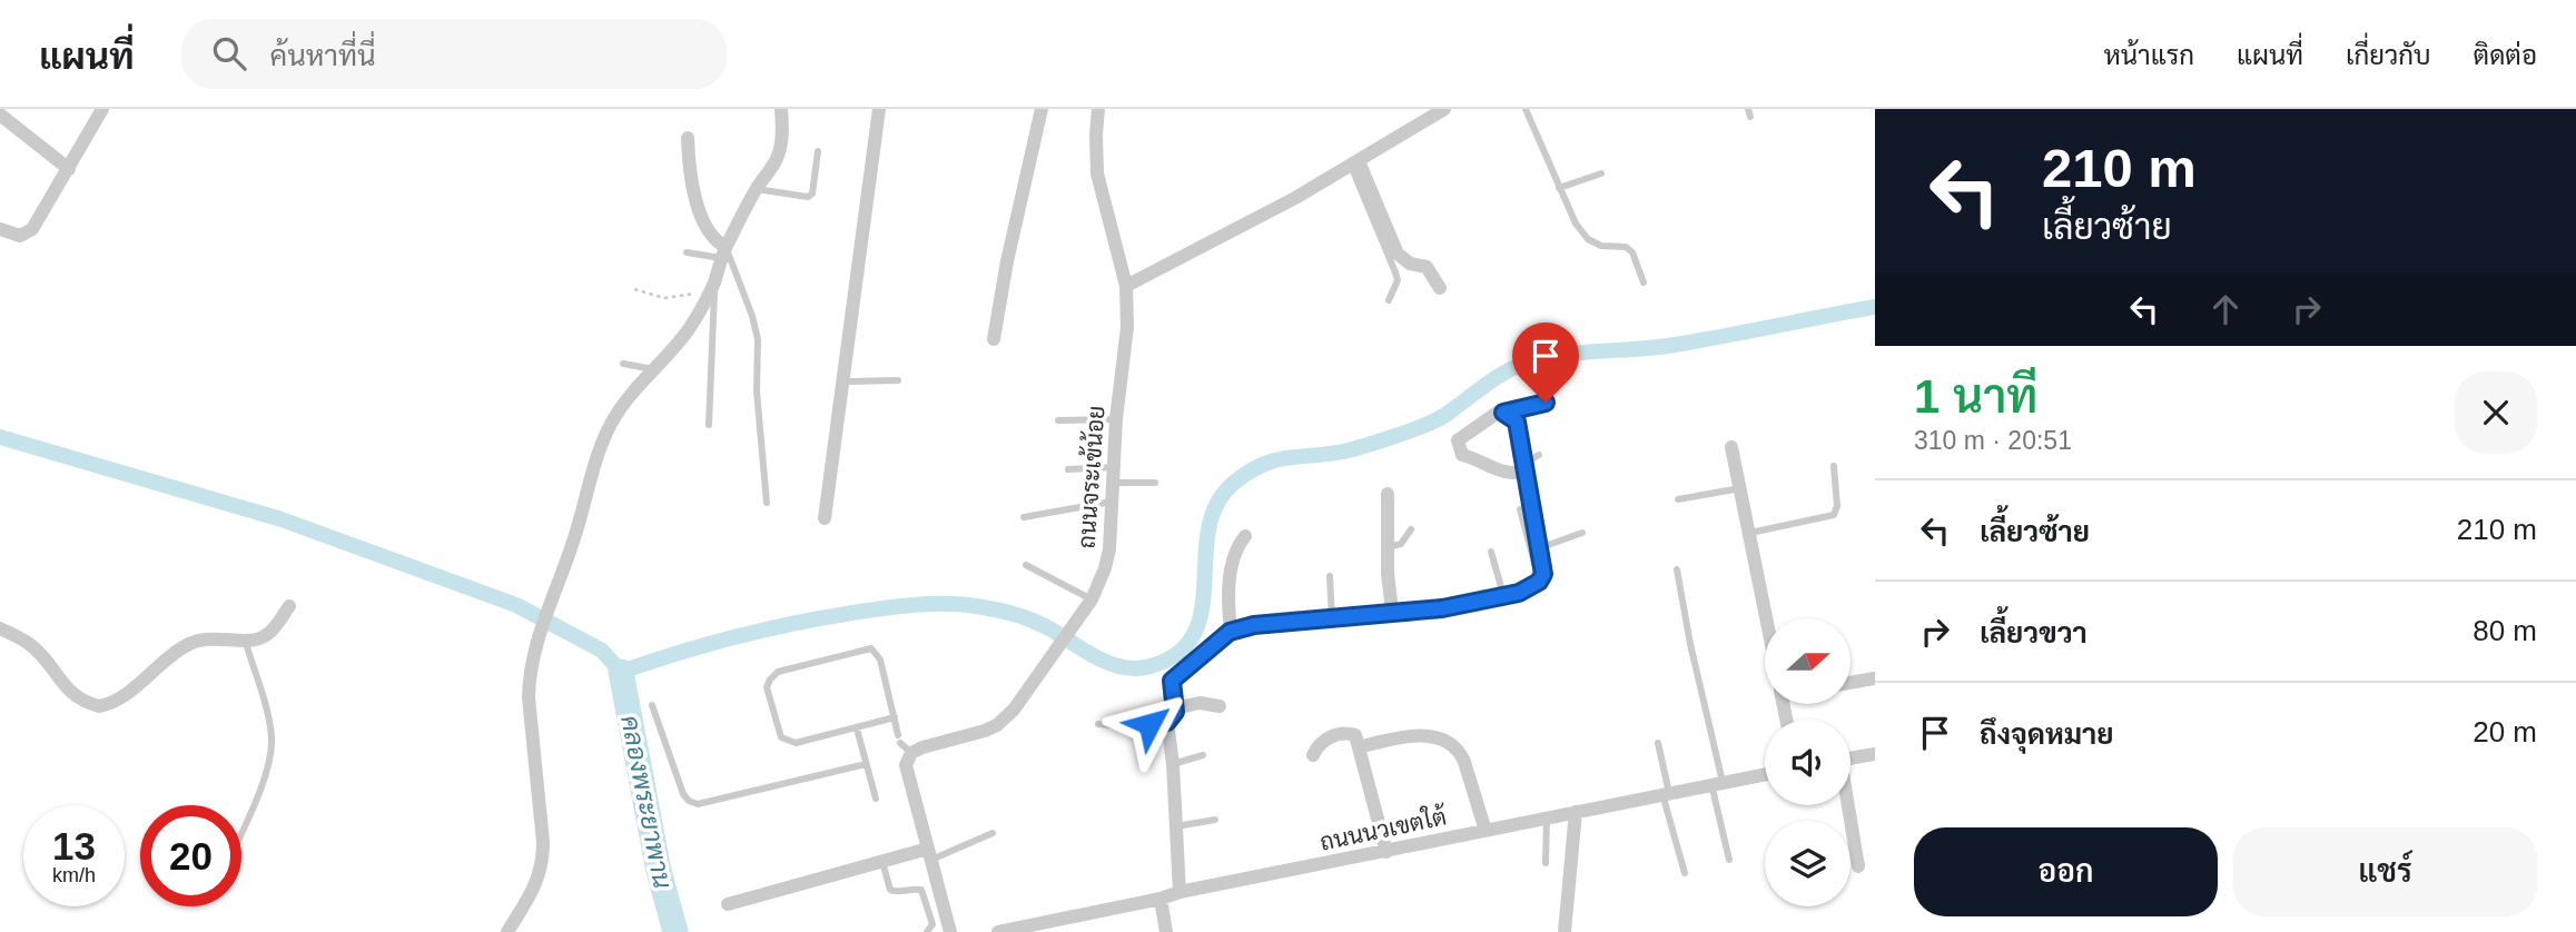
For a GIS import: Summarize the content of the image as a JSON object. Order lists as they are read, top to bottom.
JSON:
{
  "streets": {
    "street": ["ถนนจระเข้น้อย", "ถนนนวเขตใต้"]
  },
  "water": ["คลองพระยาพาน"],
  "north": "right",
  "page": {
    "header": "แผนที่",
    "search": "ค้นหาที่นี่",
    "nav": [
      "หน้าแรก",
      "แผนที่",
      "เกี่ยวกับ",
      "ติดต่อ"
    ],
    "turn": ["210 m", "เลี้ยวซ้าย"],
    "heading": ["1 นาที", "310 m · 20:51"],
    "list": [
      {
        "name": "เลี้ยวซ้าย",
        "value": "210 m"
      },
      {
        "name": "เลี้ยวขวา",
        "value": "80 m"
      },
      {
        "name": "ถึงจุดหมาย",
        "value": "20 m"
      }
    ],
    "speed": "13 km/h",
    "limit": "20",
    "buttons": ["ออก", "แชร์"]
  }
}
